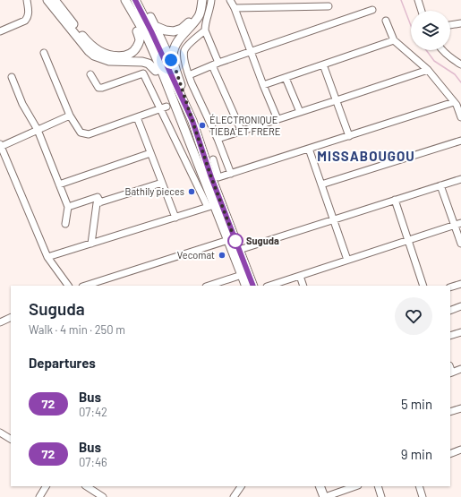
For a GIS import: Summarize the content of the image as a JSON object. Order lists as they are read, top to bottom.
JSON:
{
  "districts": ["MISSABOUGOU"],
  "places": [
    "ÉLECTRONIQUE TIEBA ET FRERE",
    "Bathily pieces",
    "Suguda",
    "Vecomat"
  ],
  "lines": ["bus line 72"],
  "page": {
    "heading": [
      ["Suguda", "Walk · 4 min · 250 m"],
      "Departures"
    ],
    "list": [
      {
        "mark": "72",
        "name": "Bus",
        "note": "07:42",
        "value": "5 min"
      },
      {
        "mark": "72",
        "name": "Bus",
        "note": "07:46",
        "value": "9 min"
      }
    ]
  }
}
